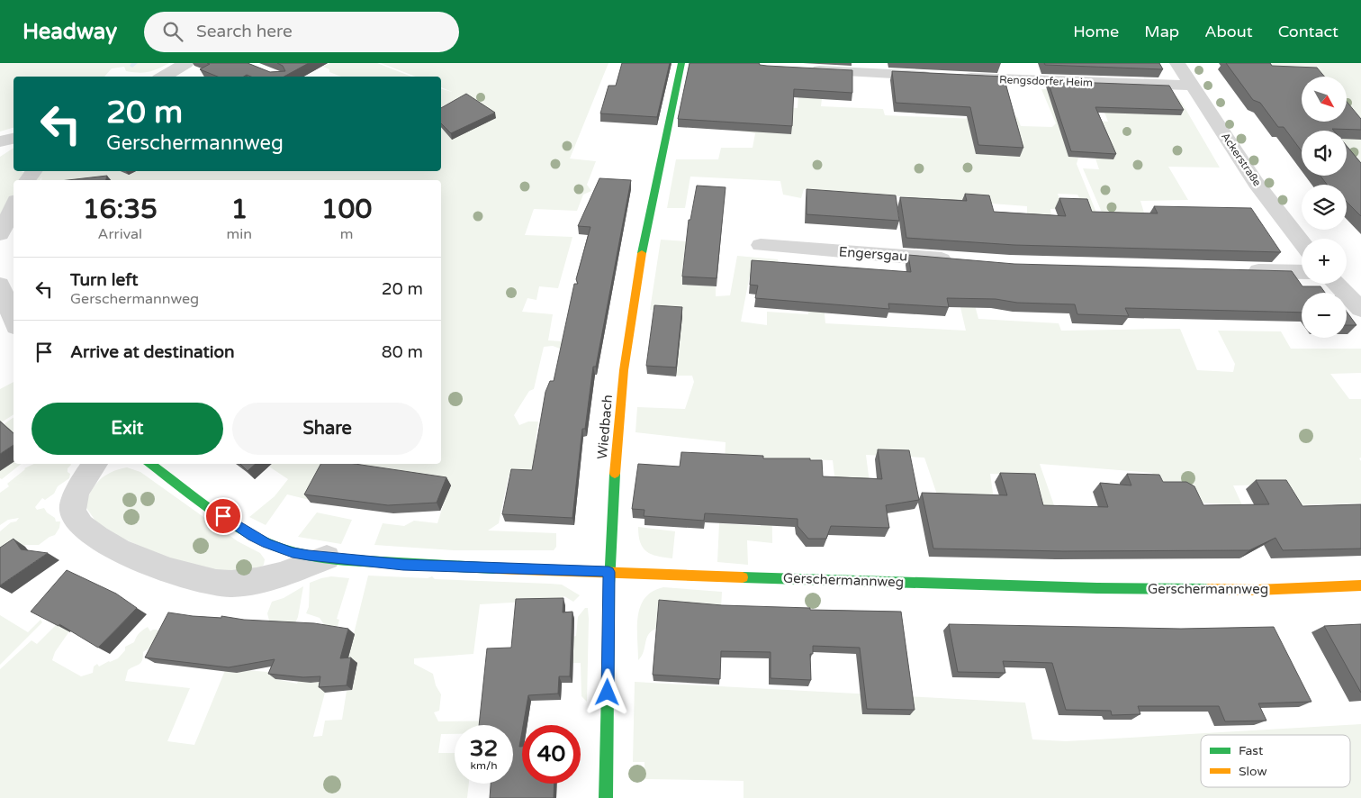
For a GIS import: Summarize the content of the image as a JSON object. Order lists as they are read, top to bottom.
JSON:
{
  "streets": {
    "street": [
      "Rengsdorfer Heim",
      "Ackerstraße",
      "Engersgau",
      "Wiedbach",
      "Gerschermannweg"
    ]
  },
  "crossings": [
    ["Rengsdorfer Heim", "Ackerstraße"],
    ["Wiedbach", "Gerschermannweg"]
  ],
  "legend": ["Fast", "Slow"],
  "north": "bottom right",
  "page": {
    "header": "Headway",
    "search": "Search here",
    "nav": [
      "Home",
      "Map",
      "About",
      "Contact"
    ],
    "map_buttons": ["+", "−"],
    "turn": ["20 m", "Gerschermannweg"],
    "eta": [
      "16:35",
      "Arrival",
      "1",
      "min",
      "100",
      "m"
    ],
    "list": [
      {
        "name": "Turn left",
        "note": "Gerschermannweg",
        "value": "20 m"
      },
      {
        "name": "Arrive at destination",
        "value": "80 m"
      }
    ],
    "buttons": ["Exit", "Share"],
    "speed": "32 km/h",
    "limit": "40"
  }
}
